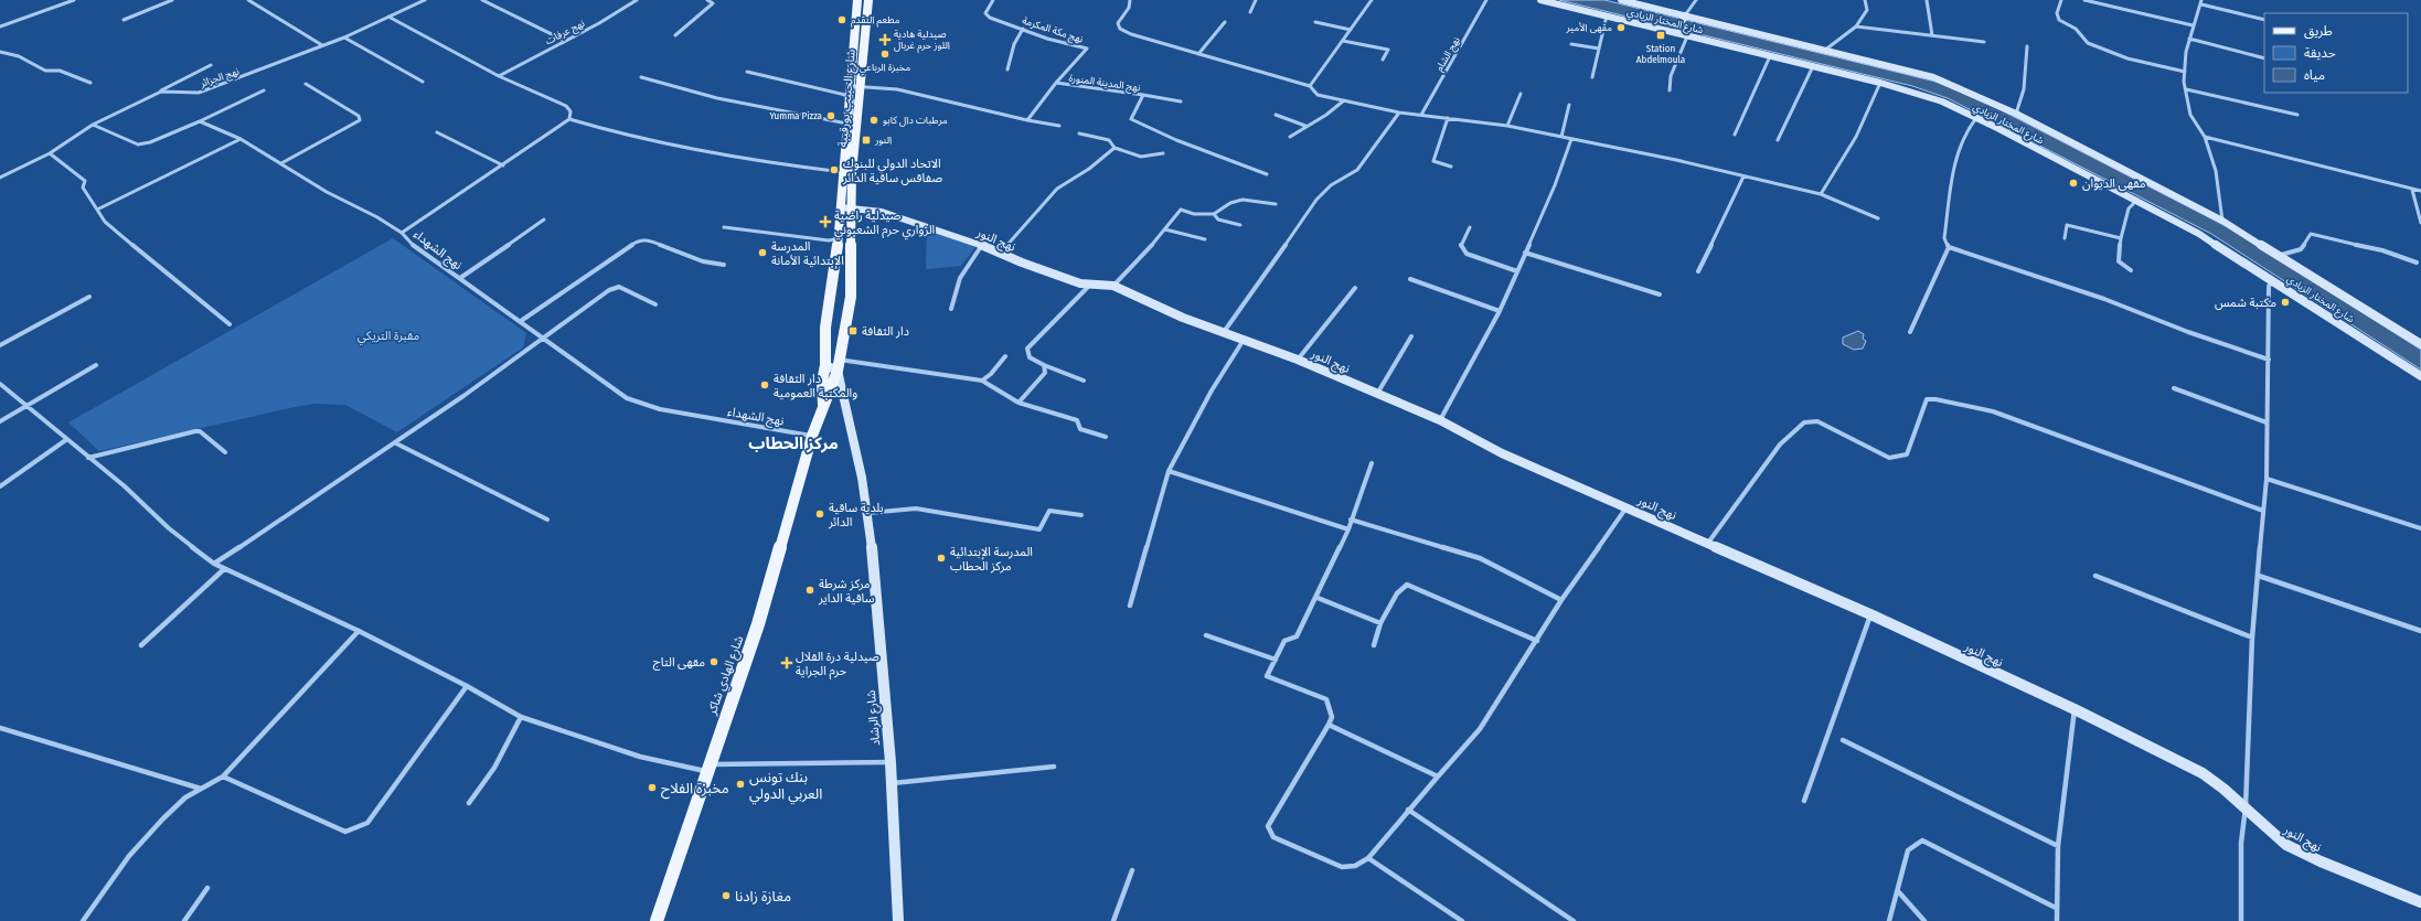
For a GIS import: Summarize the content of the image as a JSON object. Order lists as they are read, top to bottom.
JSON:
{
  "streets": {
    "main road": ["شارع الحبيب بورقيبة", "شارع الهادي شاكر"],
    "street": [
      "شارع المختار الزيادي",
      "نهج مكة المكرمة",
      "نهج عرفات",
      "نهج الشام",
      "نهج الجزائر",
      "نهج المدينة المنورة",
      "نهج النور",
      "نهج الشهداء",
      "شارع الرشاد"
    ]
  },
  "crossings": [
    ["نهج مكة المكرمة", "نهج المدينة المنورة"],
    ["شارع الحبيب بورقيبة", "نهج النور"],
    ["شارع الحبيب بورقيبة", "نهج الشهداء"],
    ["شارع الحبيب بورقيبة", "شارع الهادي شاكر"],
    ["شارع الحبيب بورقيبة", "شارع الرشاد"],
    ["نهج الشهداء", "شارع الهادي شاكر"]
  ],
  "districts": ["مركز الحطاب"],
  "parks": ["مقبرة التريكي"],
  "places": {
    "other": [
      "مطعم التقدم",
      "مقهى الأمير",
      "مخبزة الرباعي",
      "Yumma Pizza",
      "مرطبات دال كابو",
      "الاتحاد الدولي للبنوك صفاقس ساقية الدائر",
      "مقهى الديوان",
      "المدرسة الإبتدائية الأمانة",
      "مكتبة شمس",
      "دار الثقافة والمكتبة العمومية",
      "بلدية ساقية الدائر",
      "المدرسة الإبتدائية مركز الحطاب",
      "مركز شرطة ساقية الداير",
      "مقهى التاج",
      "بنك تونس العربي الدولي",
      "مخبزة الفلاح",
      "مغازة زادنا"
    ],
    "transit": ["Station Abdelmoula", "النور", "دار الثقافة"],
    "health": ["صيدلية هادية اللوز حرم غربال", "صيدلية راضية الزواري حرم الشعبوني", "صيدلية درة القلال حرم الجراية"]
  },
  "legend": ["طريق", "حديقة", "مياه"]
}
